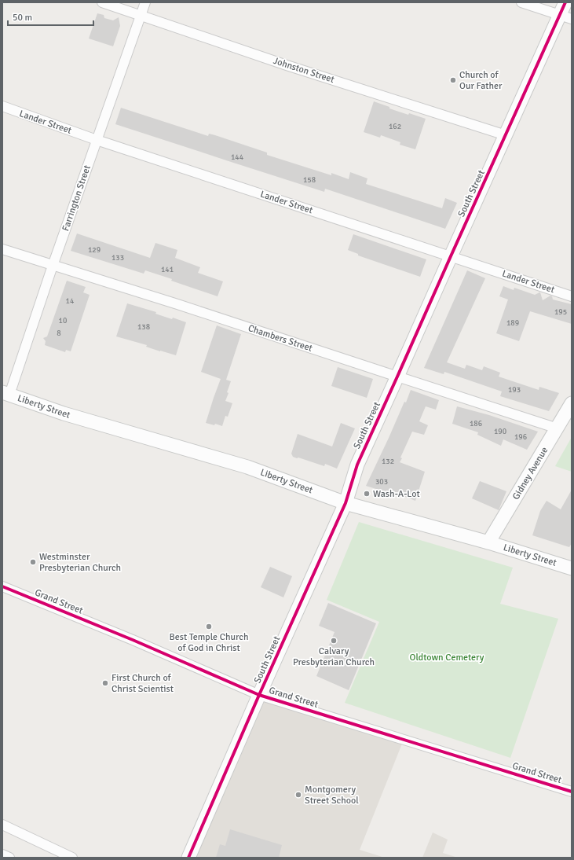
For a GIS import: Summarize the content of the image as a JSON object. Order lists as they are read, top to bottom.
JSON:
{
  "streets": {
    "street": [
      "Johnston Street",
      "Lander Street",
      "South Street",
      "Farrington Street",
      "Chambers Street",
      "Liberty Street",
      "Gidney Avenue",
      "Grand Street"
    ]
  },
  "crossings": [
    ["Johnston Street", "South Street"],
    ["Johnston Street", "Farrington Street"],
    ["Lander Street", "South Street"],
    ["Lander Street", "Farrington Street"],
    ["South Street", "Chambers Street"],
    ["South Street", "Liberty Street"],
    ["South Street", "Grand Street"],
    ["Farrington Street", "Chambers Street"],
    ["Farrington Street", "Liberty Street"],
    ["Chambers Street", "Gidney Avenue"],
    ["Liberty Street", "Gidney Avenue"]
  ],
  "parks": ["Oldtown Cemetery"],
  "places": [
    "Church of Our Father",
    "Wash-A-Lot",
    "Westminster Presbyterian Church",
    "Best Temple Church of God in Christ",
    "Calvary Presbyterian Church",
    "First Church of Christ Scientist",
    "Montgomery Street School"
  ],
  "house_numbers": [
    "162",
    "144",
    "158",
    "129",
    "133",
    "141",
    "14",
    "195",
    "10",
    "189",
    "138",
    "8",
    "193",
    "186",
    "190",
    "196",
    "132",
    "303"
  ],
  "scale_bar": "50 m"
}
